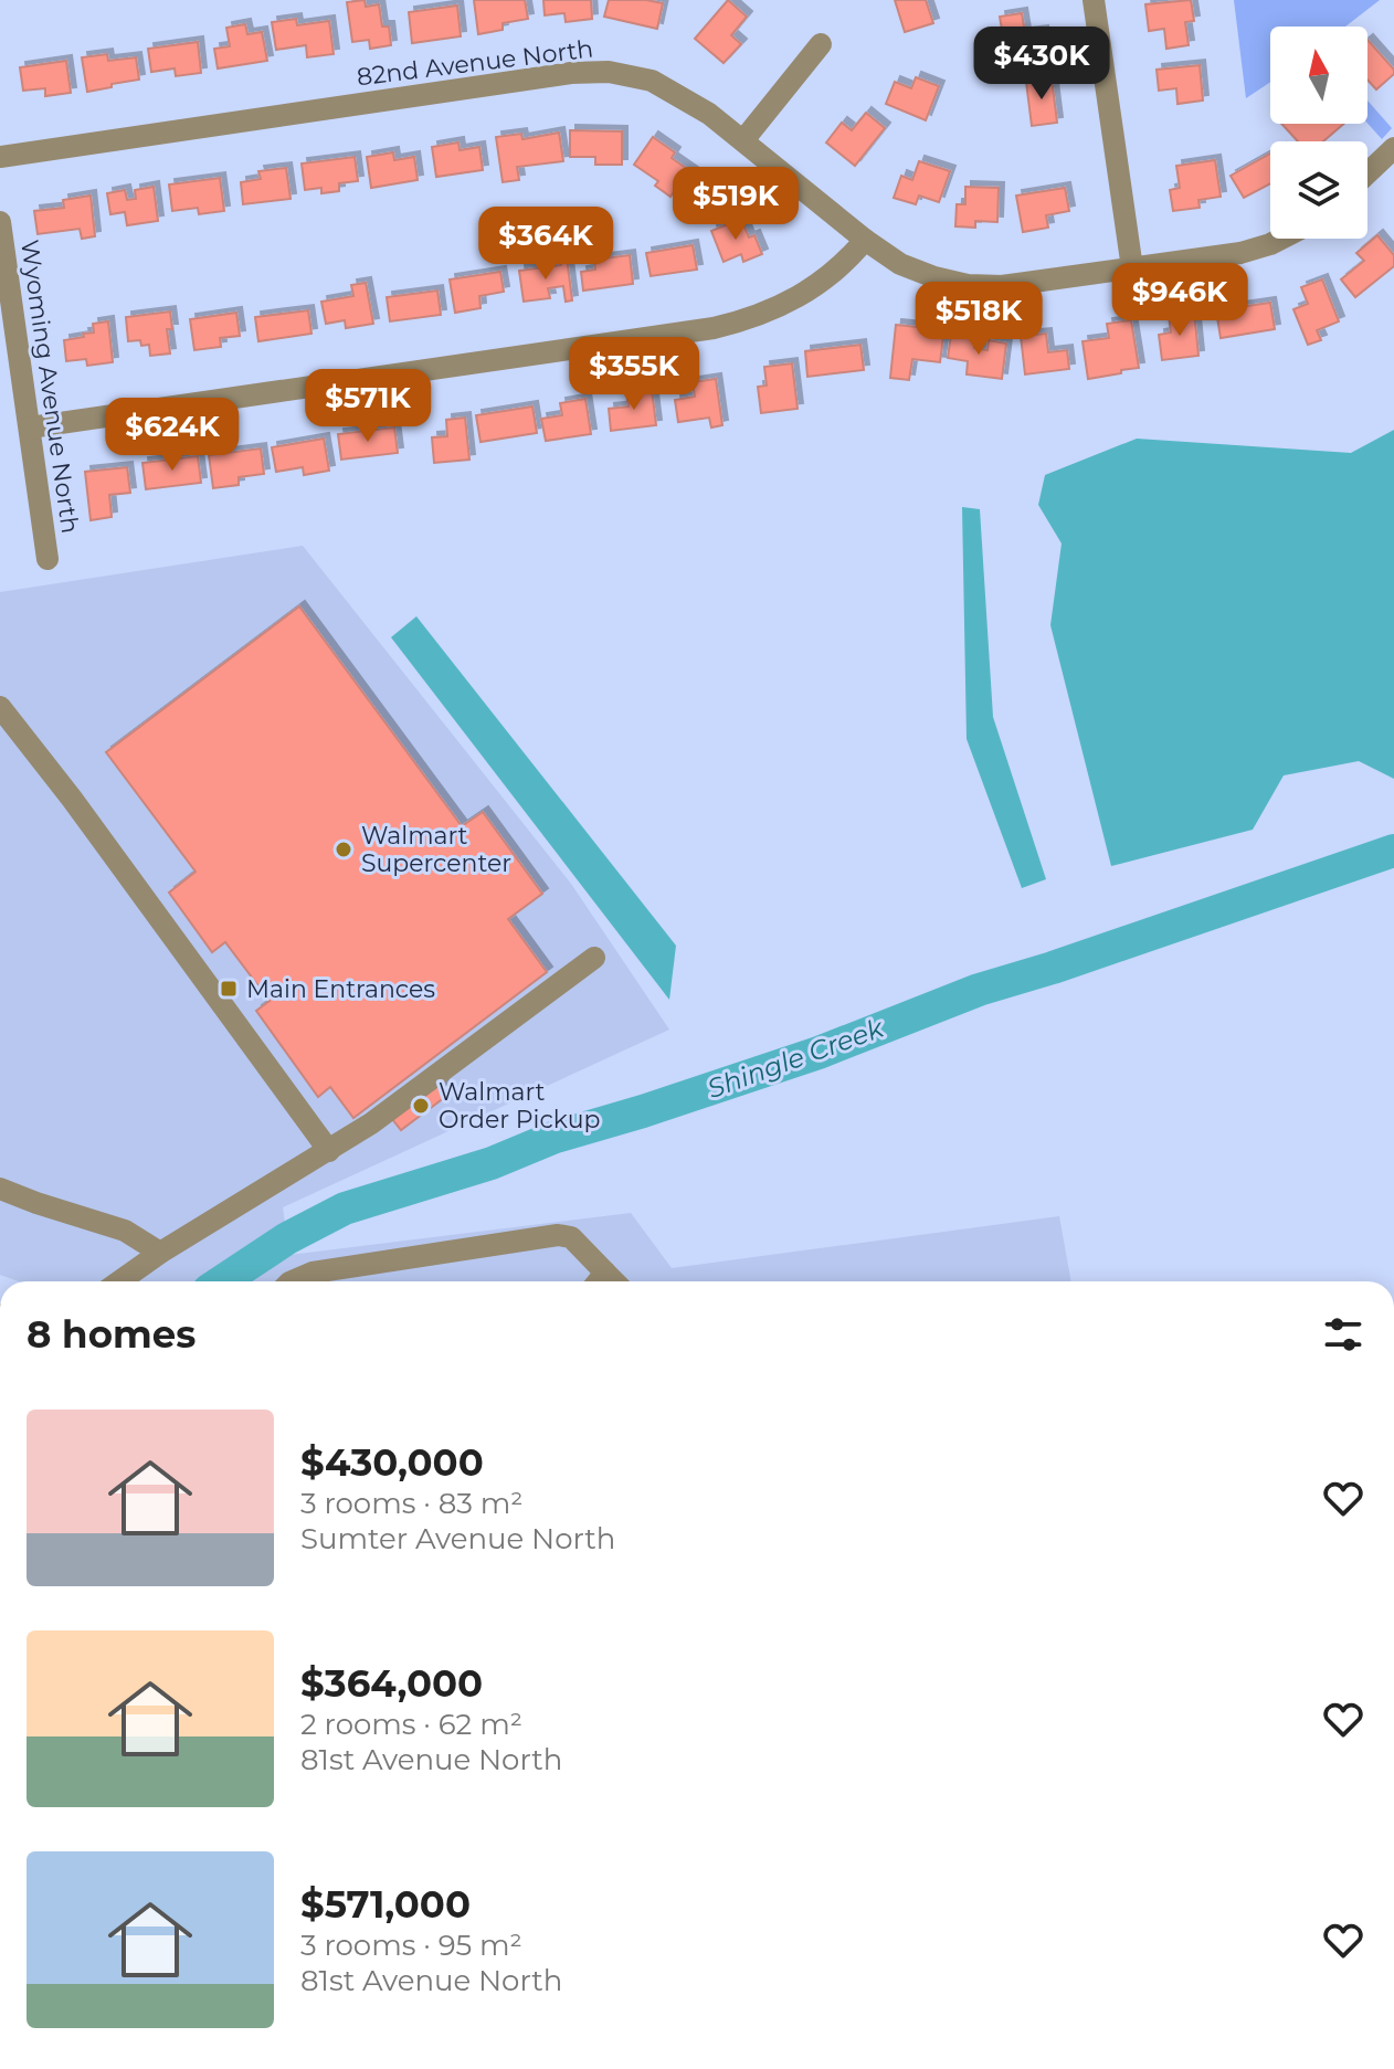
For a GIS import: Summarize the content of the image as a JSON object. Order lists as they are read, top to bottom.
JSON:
{
  "streets": {
    "street": ["82nd Avenue North", "Wyoming Avenue North"]
  },
  "water": ["Shingle Creek"],
  "places": {
    "other": ["Walmart Supercenter", "Walmart Order Pickup"],
    "transit": ["Main Entrances"]
  },
  "north": "top",
  "page": {
    "price": [
      "$430K",
      "$519K",
      "$364K",
      "$946K",
      "$518K",
      "$355K",
      "$571K",
      "$624K"
    ],
    "heading": "8 homes",
    "list": [
      {
        "name": "$430,000",
        "note": "3 rooms · 83 m² · Sumter Avenue North"
      },
      {
        "name": "$364,000",
        "note": "2 rooms · 62 m² · 81st Avenue North"
      },
      {
        "name": "$571,000",
        "note": "3 rooms · 95 m² · 81st Avenue North"
      }
    ]
  }
}
